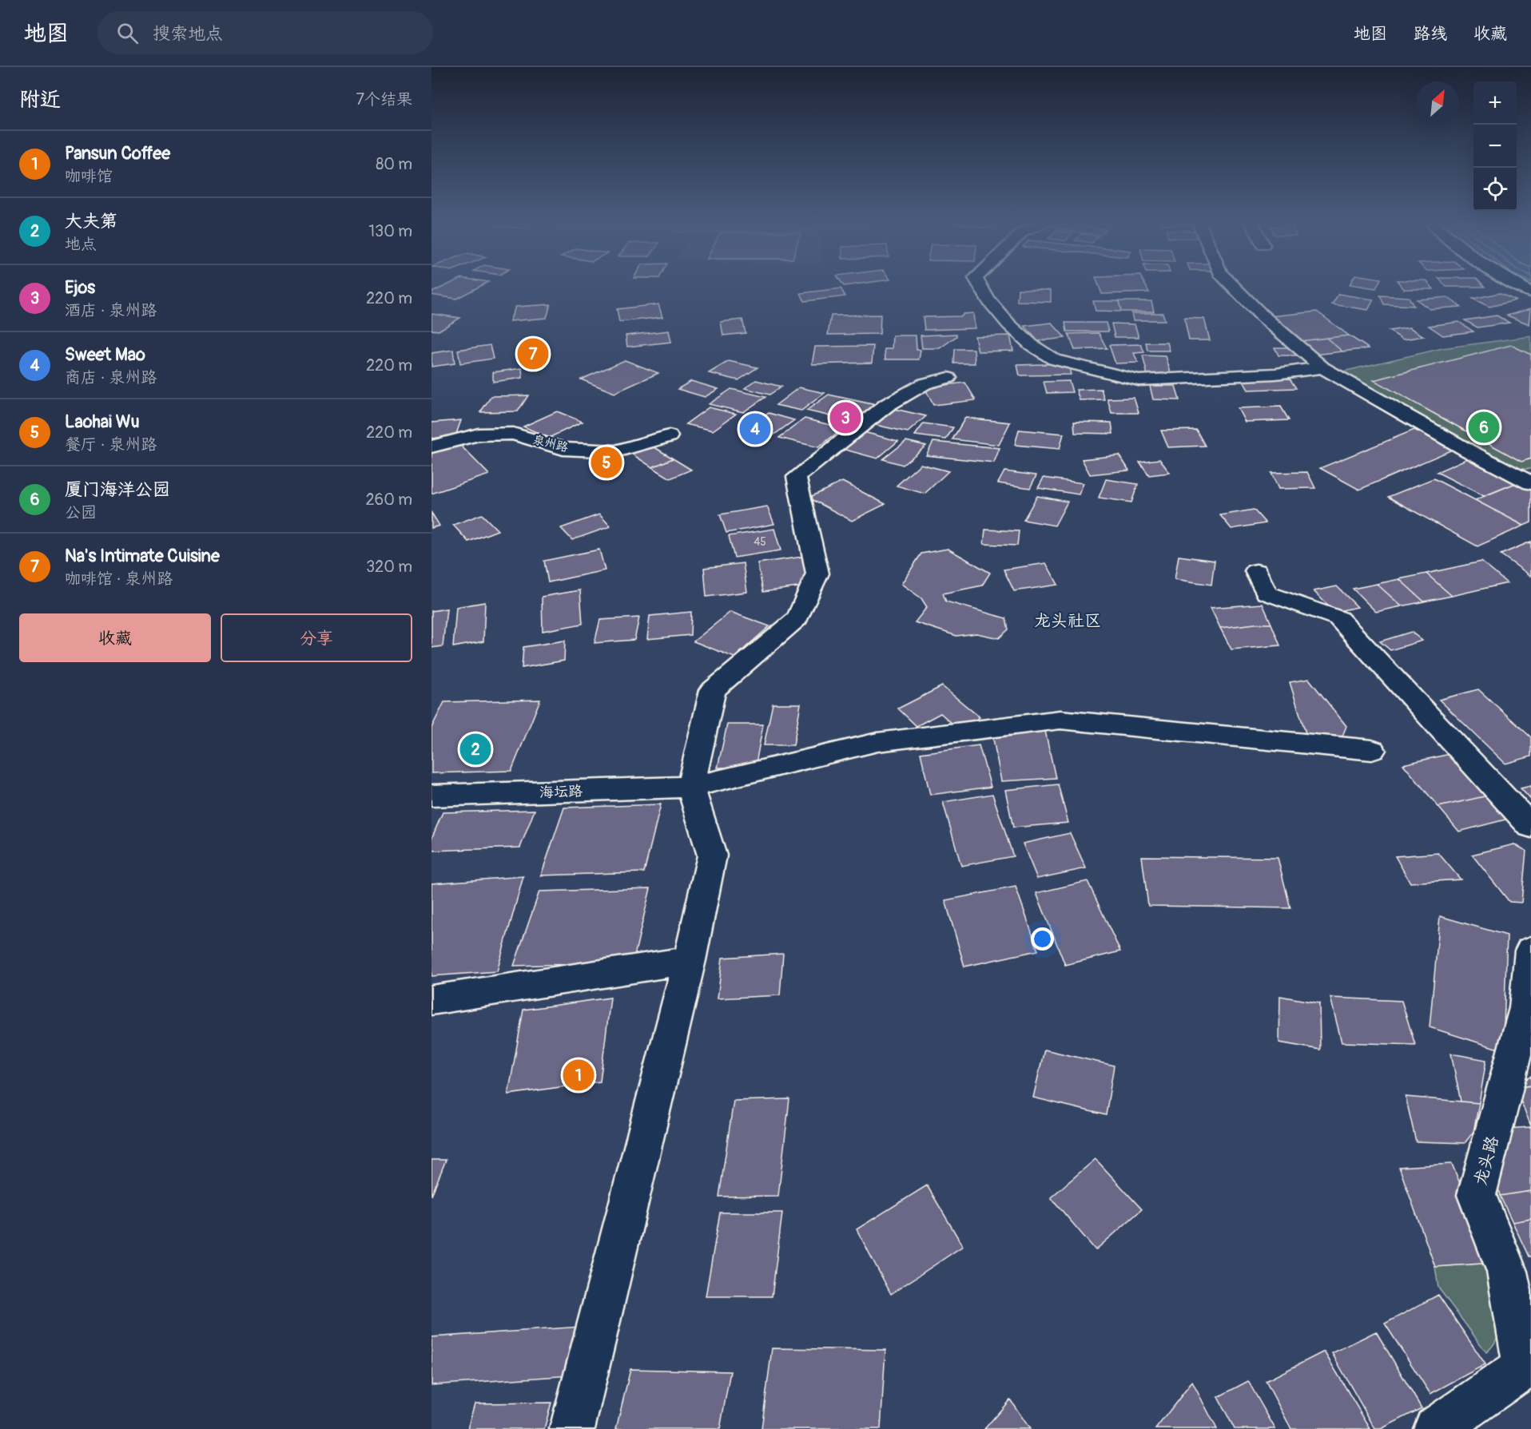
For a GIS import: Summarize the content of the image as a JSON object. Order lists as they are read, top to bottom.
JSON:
{
  "streets": {
    "street": ["泉州路", "海坛路", "龙头路"]
  },
  "districts": ["龙头社区"],
  "house_numbers": ["45"],
  "north": "top right",
  "page": {
    "header": "地图",
    "search": "搜索地点",
    "nav": ["地图", "路线", "收藏"],
    "heading": ["附近", "7个结果"],
    "map_buttons": ["+", "−"],
    "list": [
      {
        "mark": "1",
        "name": "Pansun Coffee",
        "note": "咖啡馆",
        "value": "80 m"
      },
      {
        "mark": "2",
        "name": "大夫第",
        "note": "地点",
        "value": "130 m"
      },
      {
        "mark": "3",
        "name": "Ejos",
        "note": "酒店 · 泉州路",
        "value": "220 m"
      },
      {
        "mark": "4",
        "name": "Sweet Mao",
        "note": "商店 · 泉州路",
        "value": "220 m"
      },
      {
        "mark": "5",
        "name": "Laohai Wu",
        "note": "餐厅 · 泉州路",
        "value": "220 m"
      },
      {
        "mark": "6",
        "name": "厦门海洋公园",
        "note": "公园",
        "value": "260 m"
      },
      {
        "mark": "7",
        "name": "Na's Intimate Cuisine",
        "note": "咖啡馆 · 泉州路",
        "value": "320 m"
      }
    ],
    "pins": [
      "7",
      "3",
      "6",
      "4",
      "5",
      "2",
      "1"
    ],
    "buttons": ["收藏", "分享"]
  }
}
